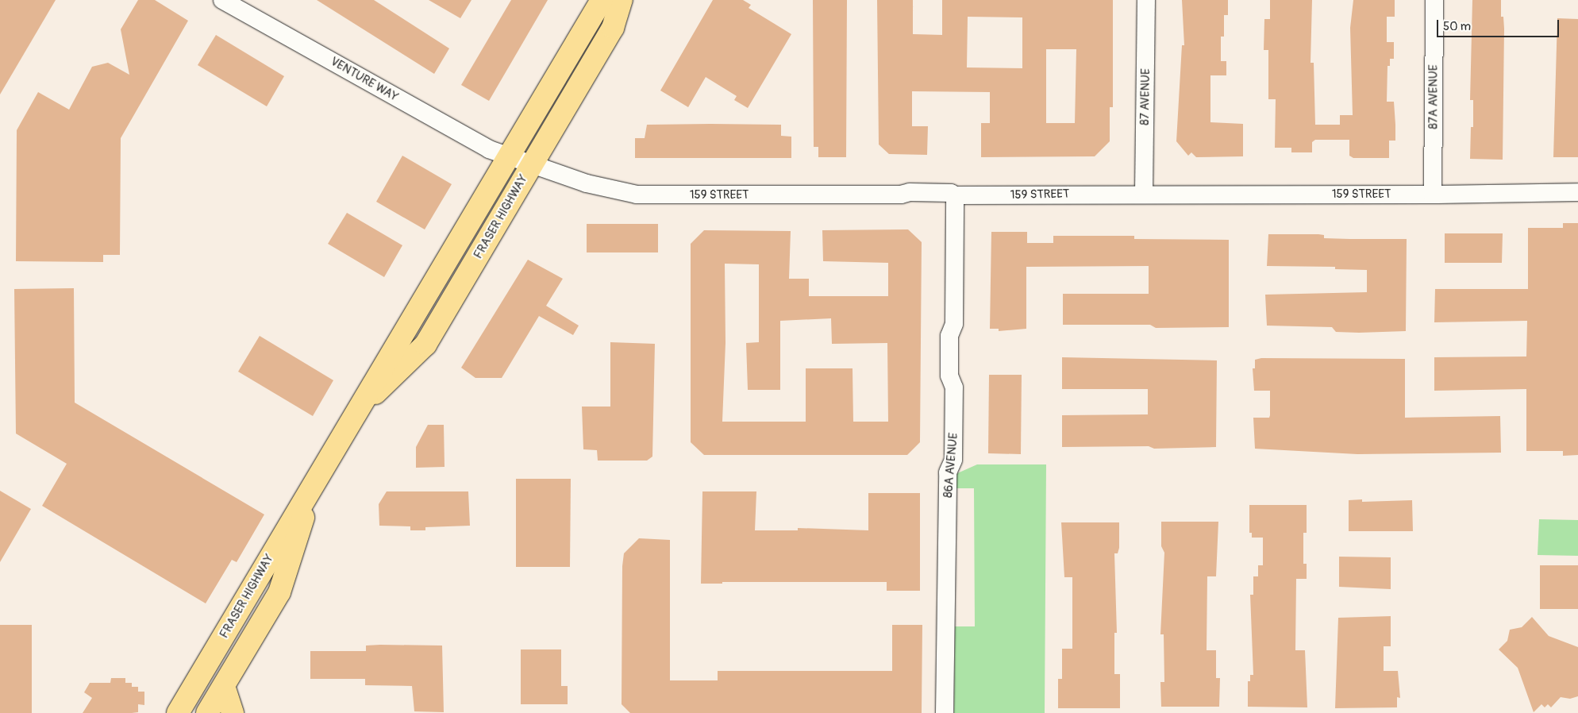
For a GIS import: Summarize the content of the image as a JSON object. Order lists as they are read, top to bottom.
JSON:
{
  "streets": {
    "main road": ["FRASER HIGHWAY"],
    "street": [
      "VENTURE WAY",
      "87 AVENUE",
      "87A AVENUE",
      "159 STREET",
      "86A AVENUE"
    ]
  },
  "crossings": [
    ["VENTURE WAY", "159 STREET"],
    ["VENTURE WAY", "FRASER HIGHWAY"],
    ["87 AVENUE", "159 STREET"],
    ["87A AVENUE", "159 STREET"],
    ["159 STREET", "FRASER HIGHWAY"],
    ["159 STREET", "86A AVENUE"]
  ],
  "scale_bar": "50 m"
}
